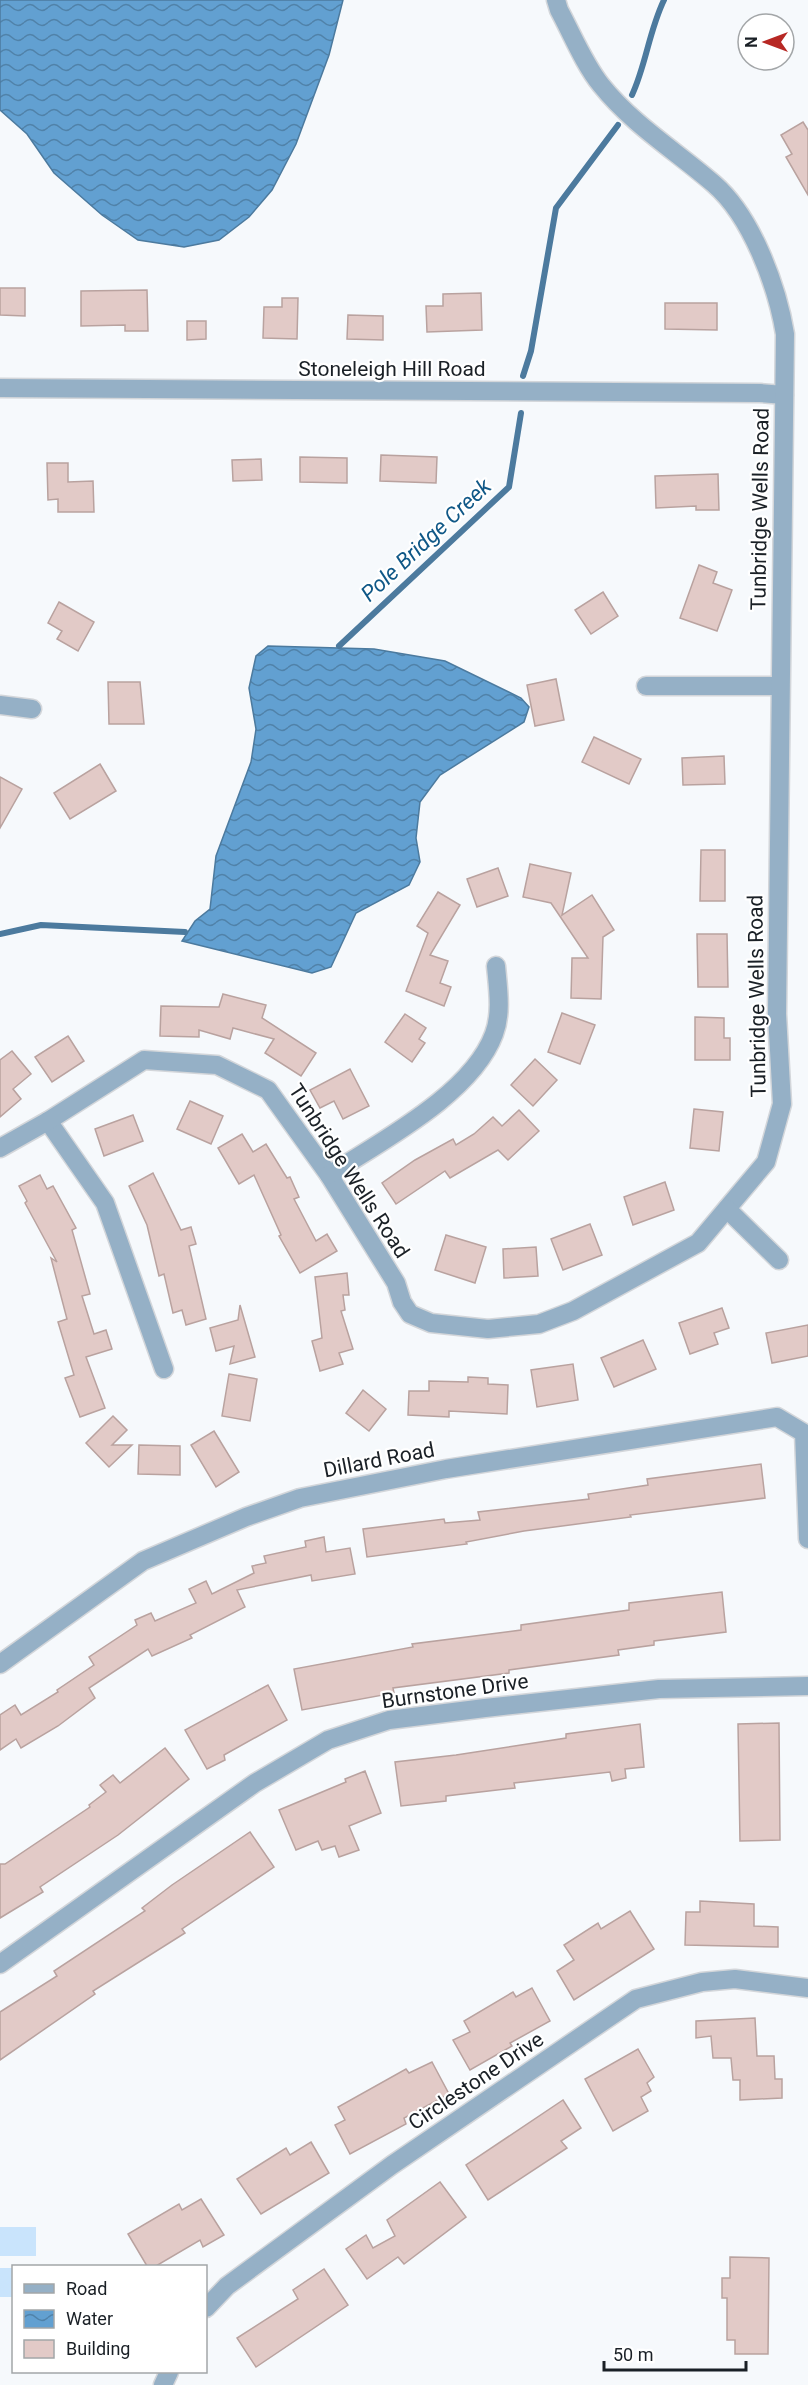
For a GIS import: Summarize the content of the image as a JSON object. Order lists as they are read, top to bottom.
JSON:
{
  "streets": {
    "street": [
      "Stoneleigh Hill Road",
      "Tunbridge Wells Road",
      "Dillard Road",
      "Burnstone Drive",
      "Circlestone Drive"
    ]
  },
  "crossings": [
    ["Stoneleigh Hill Road", "Tunbridge Wells Road"]
  ],
  "water": ["Pole Bridge Creek"],
  "legend": ["Road", "Water", "Building"],
  "scale_bar": "50 m",
  "north": "left"
}
